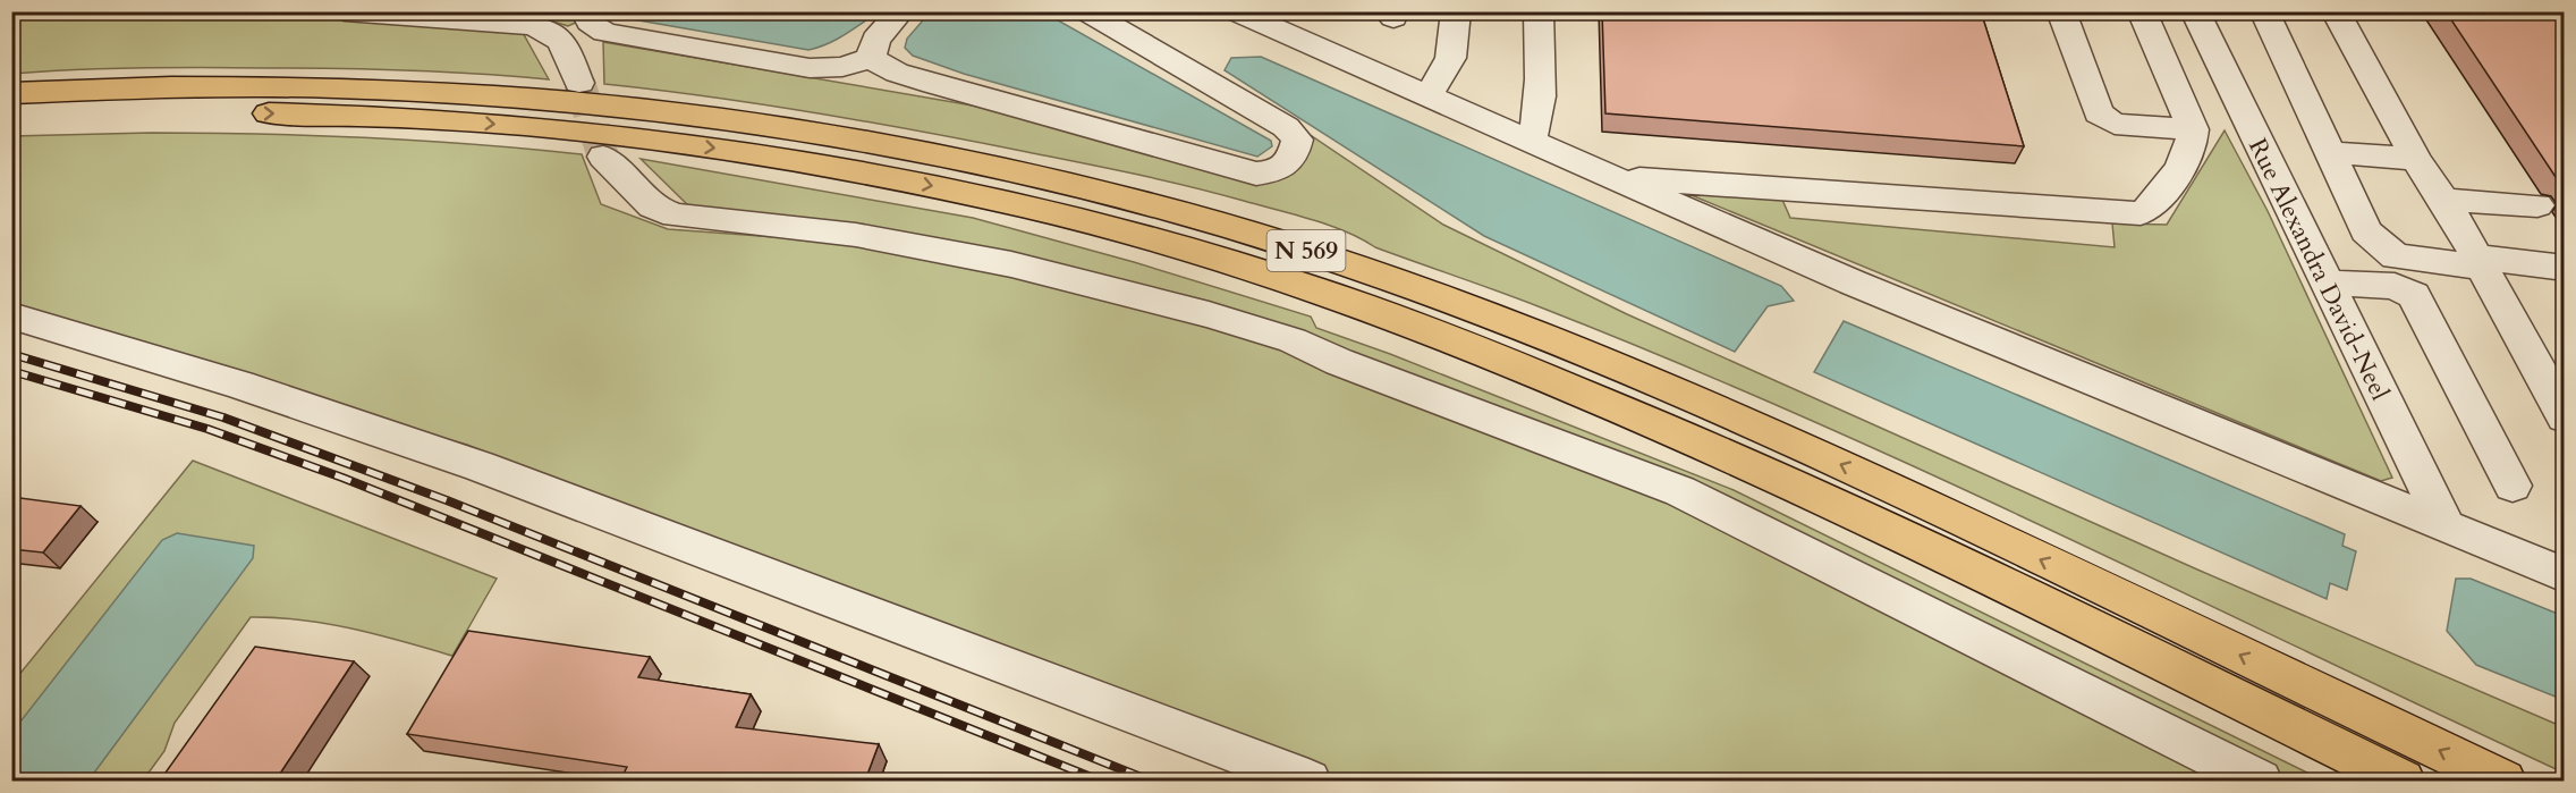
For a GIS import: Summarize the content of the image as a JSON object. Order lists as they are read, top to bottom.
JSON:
{
  "streets": {
    "highway": ["N 569"],
    "street": ["Rue Alexandra David-Neel"]
  }
}
